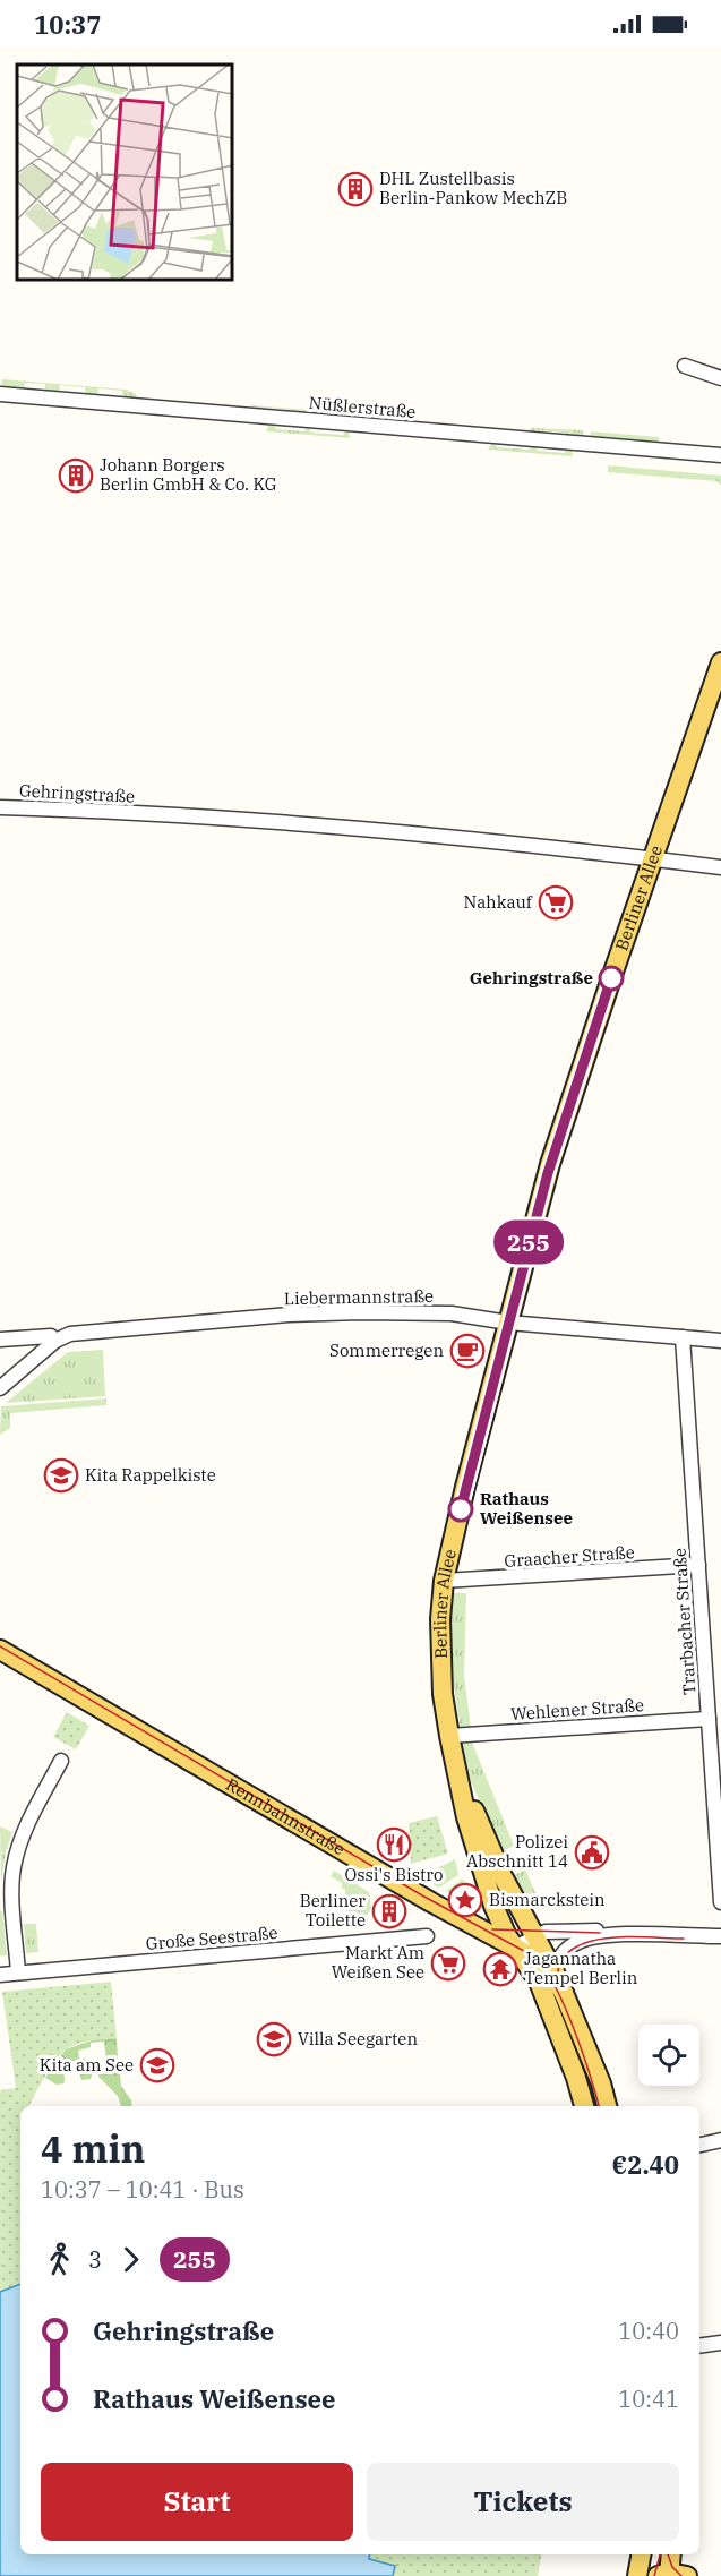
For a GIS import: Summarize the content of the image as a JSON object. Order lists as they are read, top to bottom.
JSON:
{
  "streets": {
    "main road": ["Berliner Allee", "Rennbahnstraße"],
    "street": [
      "Nüßlerstraße",
      "Gehringstraße",
      "Liebermannstraße",
      "Graacher Straße",
      "Trarbacher Straße",
      "Wehlener Straße",
      "Große Seestraße"
    ]
  },
  "crossings": [
    ["Gehringstraße", "Berliner Allee"],
    ["Berliner Allee", "Liebermannstraße"],
    ["Berliner Allee", "Graacher Straße"],
    ["Berliner Allee", "Wehlener Straße"],
    ["Berliner Allee", "Rennbahnstraße"],
    ["Liebermannstraße", "Trarbacher Straße"],
    ["Graacher Straße", "Trarbacher Straße"],
    ["Trarbacher Straße", "Wehlener Straße"]
  ],
  "places": {
    "building": ["DHL Zustellbasis Berlin-Pankow MechZB", "Johann Borgers Berlin GmbH & Co. KG", "Berliner Toilette"],
    "supermarket": ["Nahkauf", "Markt Am Weißen See"],
    "other": ["Gehringstraße", "Rathaus Weißensee"],
    "cafe": ["Sommerregen"],
    "school or university": ["Kita Rappelkiste", "Villa Seegarten", "Kita am See"],
    "restaurant": ["Ossi's Bistro"],
    "public building": ["Polizei Abschnitt 14"],
    "place": ["Bismarckstein"],
    "temple": ["Jagannatha Tempel Berlin"]
  },
  "lines": ["bus line 255"],
  "page": {
    "status": "10:37",
    "on_map": "255",
    "heading": ["4 min", "10:37 – 10:41 · Bus", "€2.40"],
    "legs": ["3", "255"],
    "list": [
      {
        "name": "Gehringstraße",
        "value": "10:40"
      },
      {
        "name": "Rathaus Weißensee",
        "value": "10:41"
      }
    ],
    "buttons": ["Start", "Tickets"]
  }
}
